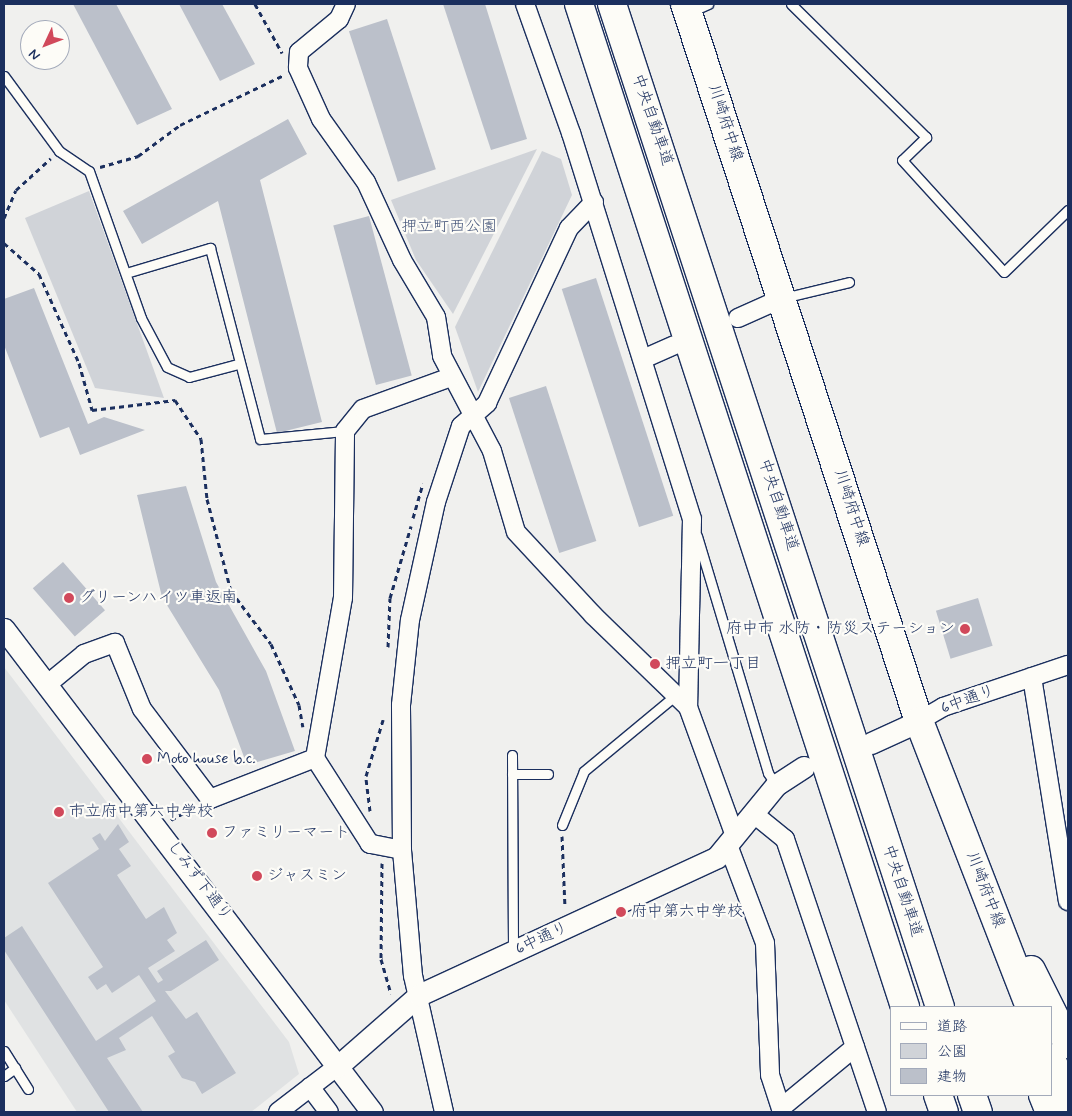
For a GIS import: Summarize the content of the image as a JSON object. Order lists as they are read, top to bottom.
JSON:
{
  "streets": {
    "main road": ["中央自動車道", "川崎府中線"],
    "street": ["6中通り", "しみず下通り"]
  },
  "crossings": [
    ["川崎府中線", "6中通り"],
    ["6中通り", "しみず下通り"]
  ],
  "parks": ["押立町西公園"],
  "places": [
    "グリーンハイツ車返南",
    "府中市 水防・防災ステーション",
    "押立町一丁目",
    "Moto house b.c.",
    "市立府中第六中学校",
    "ファミリーマート",
    "ジャスミン",
    "府中第六中学校"
  ],
  "legend": ["道路", "公園", "建物"],
  "north": "bottom left"
}
